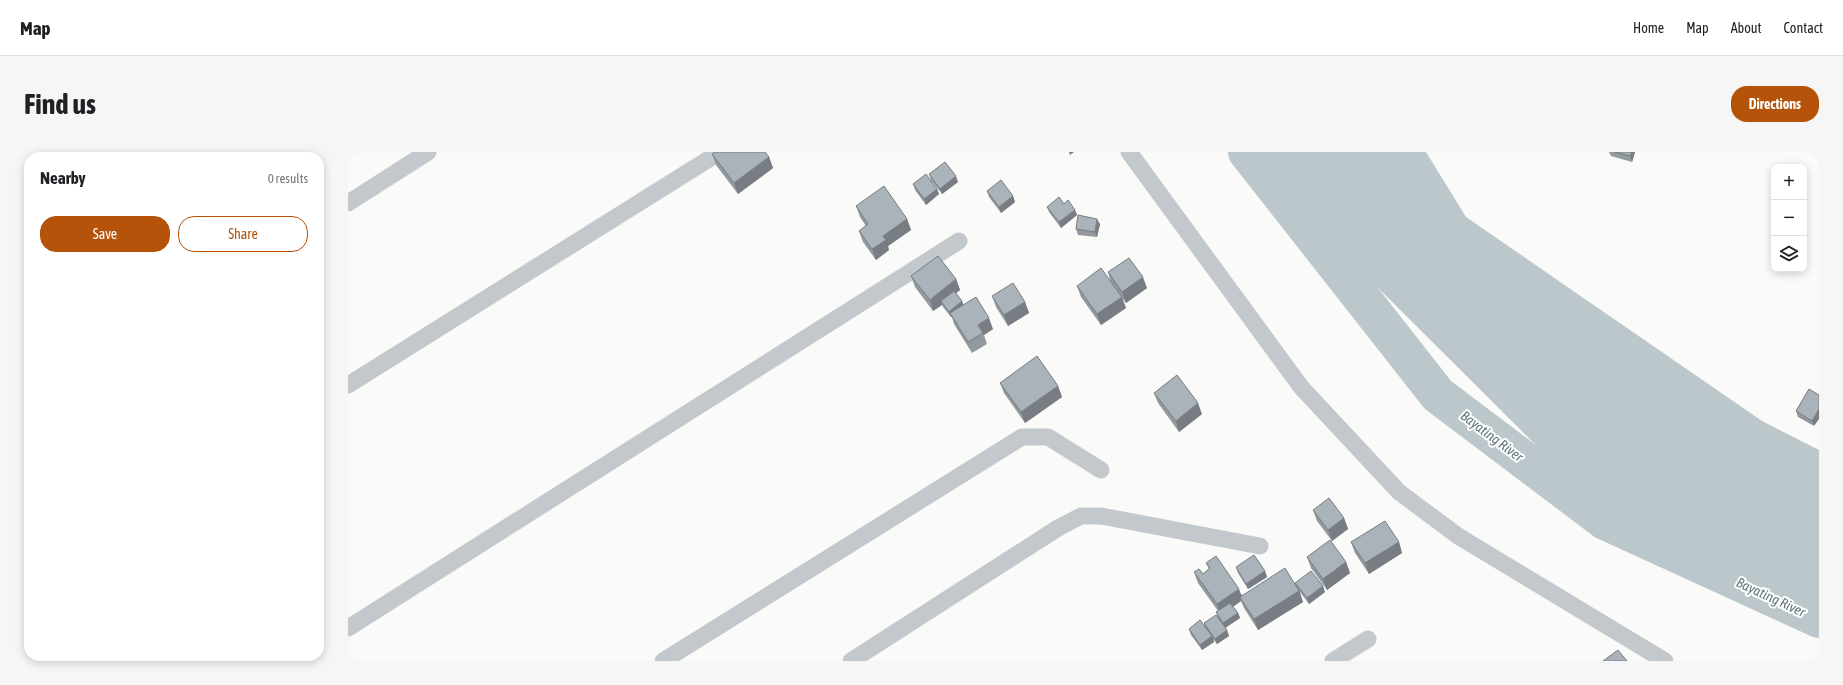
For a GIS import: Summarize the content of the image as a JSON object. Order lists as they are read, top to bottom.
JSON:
{
  "water": ["Bayating River"],
  "page": {
    "header": "Map",
    "nav": [
      "Home",
      "Map",
      "About",
      "Contact"
    ],
    "buttons": [
      "Directions",
      ["Save", "Share"]
    ],
    "title": "Find us",
    "heading": ["Nearby", "0 results"],
    "map_buttons": ["+", "−"]
  }
}
